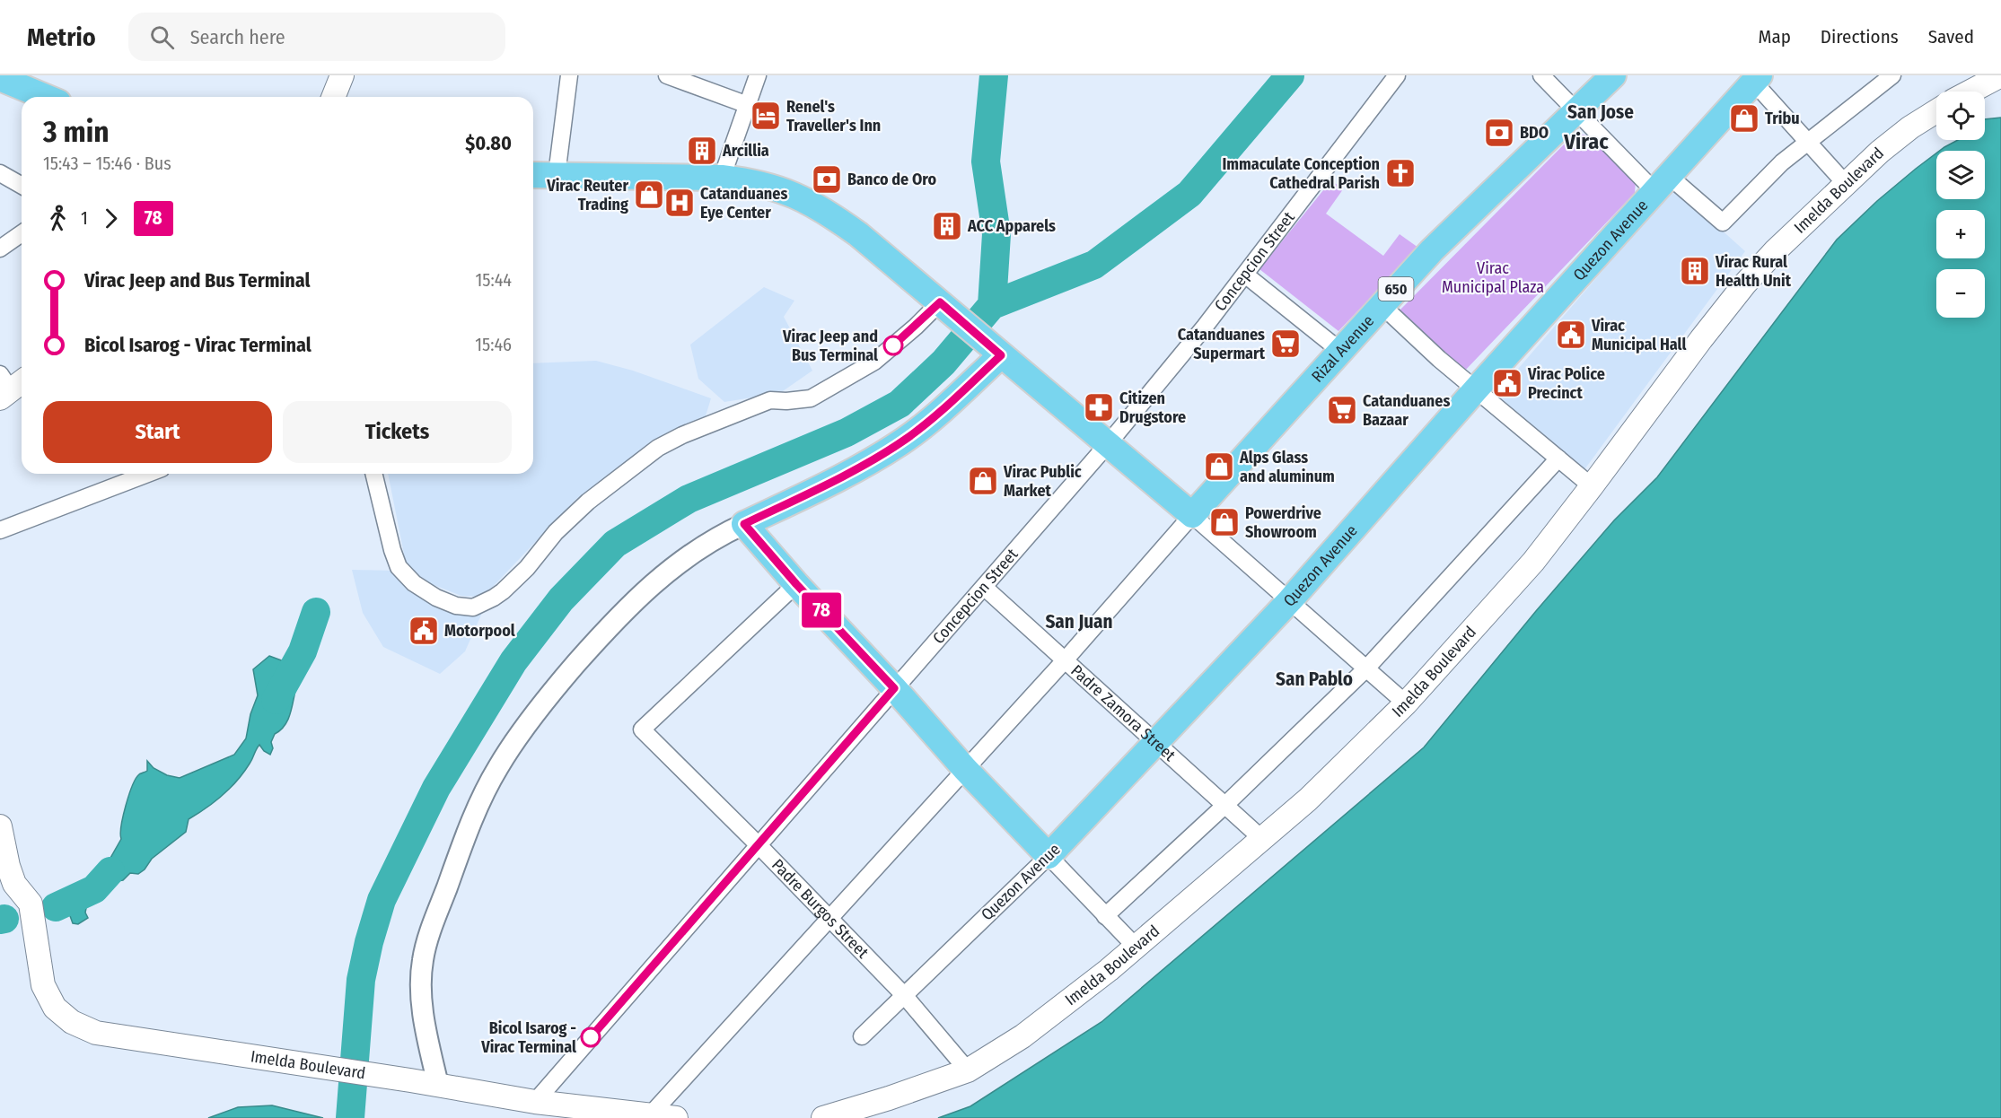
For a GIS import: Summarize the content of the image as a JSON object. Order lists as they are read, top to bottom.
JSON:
{
  "streets": {
    "main road": [
      "Imelda Boulevard",
      "Quezon Avenue",
      "650",
      "Rizal Avenue"
    ],
    "street": ["Concepcion Street", "Padre Zamora Street", "Padre Burgos Street"]
  },
  "crossings": [
    ["Imelda Boulevard", "Concepcion Street"],
    ["Imelda Boulevard", "Padre Zamora Street"],
    ["Imelda Boulevard", "Padre Burgos Street"],
    ["Quezon Avenue", "Padre Zamora Street"],
    ["Quezon Avenue", "Padre Burgos Street"],
    ["Concepcion Street", "Padre Zamora Street"],
    ["Concepcion Street", "Padre Burgos Street"]
  ],
  "districts": [
    "San Jose",
    "Virac",
    "San Juan",
    "San Pablo"
  ],
  "parks": ["Virac Municipal Plaza"],
  "places": {
    "hotel": ["Renel's Traveller's Inn"],
    "shop": [
      "Tribu",
      "Virac Reuter Trading",
      "Alps Glass and aluminum",
      "Virac Public Market",
      "Powerdrive Showroom"
    ],
    "bank": ["BDO", "Banco de Oro"],
    "building": ["Arcillia", "ACC Apparels", "Virac Rural Health Unit"],
    "church": ["Immaculate Conception Cathedral Parish"],
    "hospital": ["Catanduanes Eye Center"],
    "public building": ["Virac Municipal Hall", "Virac Police Precinct", "Motorpool"],
    "supermarket": ["Catanduanes Supermart", "Catanduanes Bazaar"],
    "other": ["Virac Jeep and Bus Terminal", "Bicol Isarog - Virac Terminal"],
    "pharmacy": ["Citizen Drugstore"]
  },
  "lines": ["bus line 78"],
  "page": {
    "header": "Metrio",
    "search": "Search here",
    "nav": ["Map", "Directions", "Saved"],
    "on_map": "78",
    "map_buttons": ["+", "−"],
    "heading": ["3 min", "15:43 – 15:46 · Bus", "$0.80"],
    "legs": ["1", "78"],
    "list": [
      {
        "name": "Virac Jeep and Bus Terminal",
        "value": "15:44"
      },
      {
        "name": "Bicol Isarog - Virac Terminal",
        "value": "15:46"
      }
    ],
    "buttons": ["Start", "Tickets"]
  }
}
